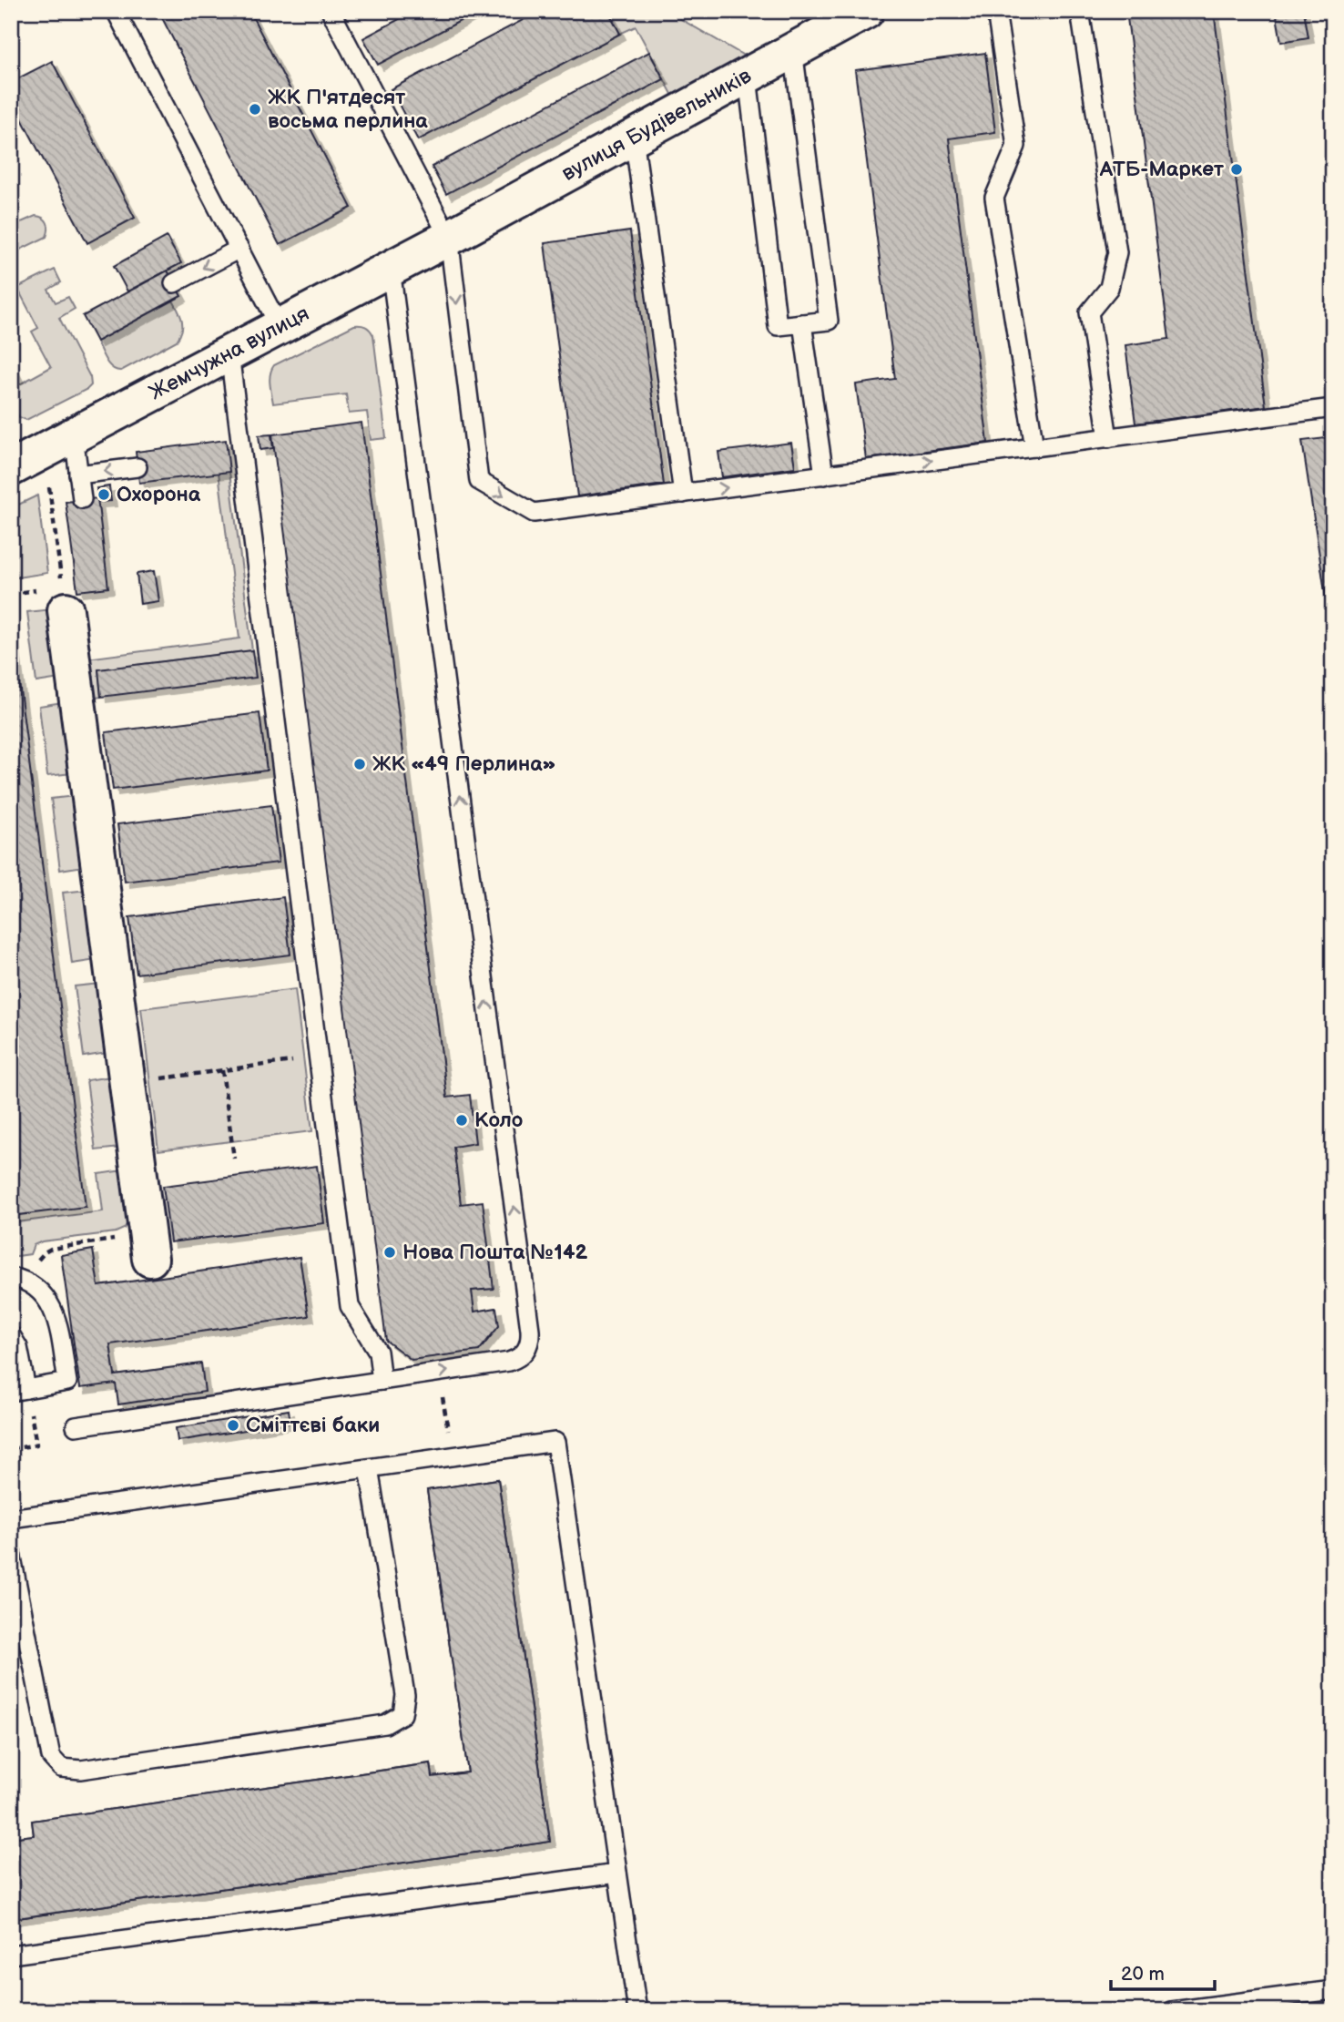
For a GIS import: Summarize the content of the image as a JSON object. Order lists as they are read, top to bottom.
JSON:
{
  "streets": {
    "street": ["вулиця Будівельників", "Жемчужна вулиця"]
  },
  "crossings": [
    ["вулиця Будівельників", "Жемчужна вулиця"]
  ],
  "places": [
    "ЖК П'ятдесят восьма перлина",
    "АТБ-Маркет",
    "Охорона",
    "ЖК «49 Перлина»",
    "Коло",
    "Нова Пошта №142",
    "Сміттєві баки"
  ],
  "scale_bar": "20 m"
}
